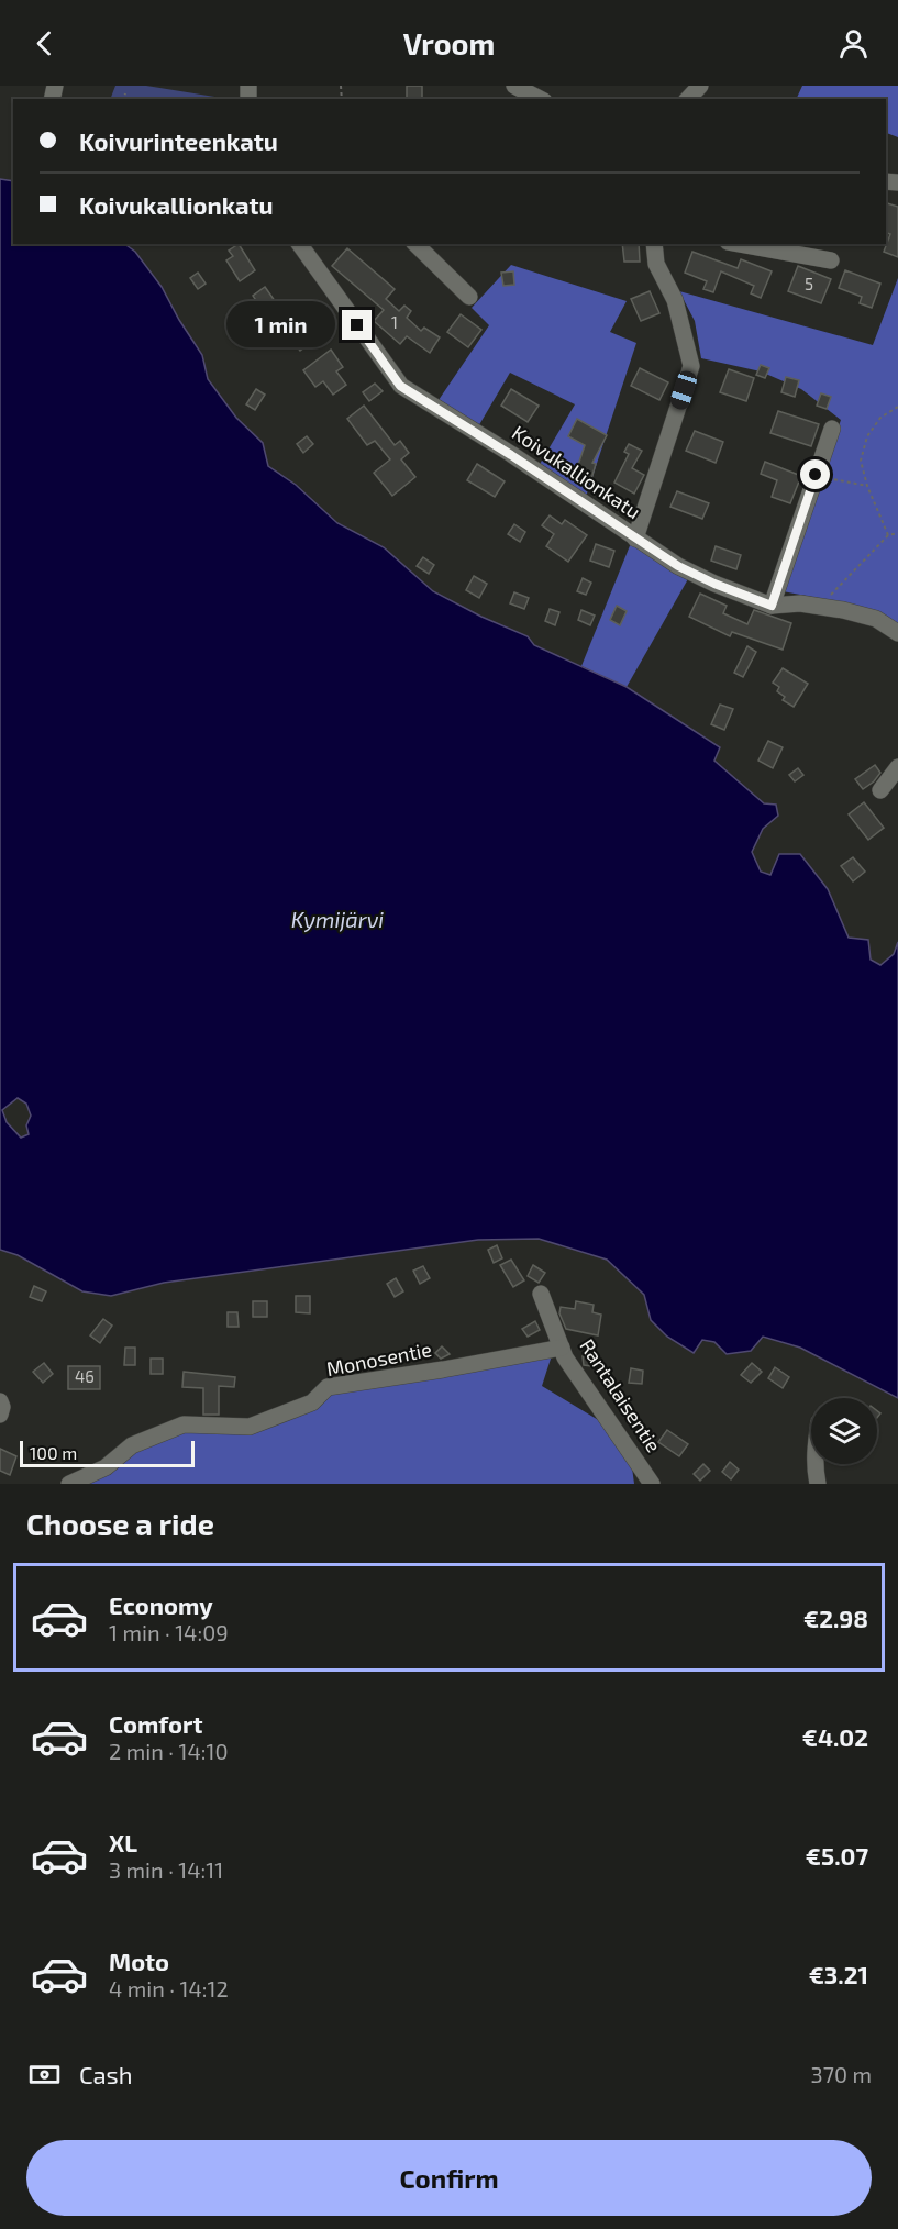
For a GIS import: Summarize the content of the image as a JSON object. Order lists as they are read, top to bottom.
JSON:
{
  "streets": {
    "street": ["Koivukallionkatu", "Monosentie", "Rantalaisentie"]
  },
  "crossings": [
    ["Monosentie", "Rantalaisentie"]
  ],
  "water": ["Kymijärvi"],
  "house_numbers": ["5", "1", "46"],
  "scale_bar": "100 m",
  "page": {
    "header": "Vroom",
    "banner": ["Koivurinteenkatu", "Koivukallionkatu"],
    "bubble": "1 min",
    "scale": "100 m",
    "heading": "Choose a ride",
    "list": [
      {
        "name": "Economy",
        "note": "1 min · 14:09",
        "value": "€2.98"
      },
      {
        "name": "Comfort",
        "note": "2 min · 14:10",
        "value": "€4.02"
      },
      {
        "name": "XL",
        "note": "3 min · 14:11",
        "value": "€5.07"
      },
      {
        "name": "Moto",
        "note": "4 min · 14:12",
        "value": "€3.21"
      }
    ],
    "pay": ["Cash", "370 m"],
    "buttons": "Confirm"
  }
}
